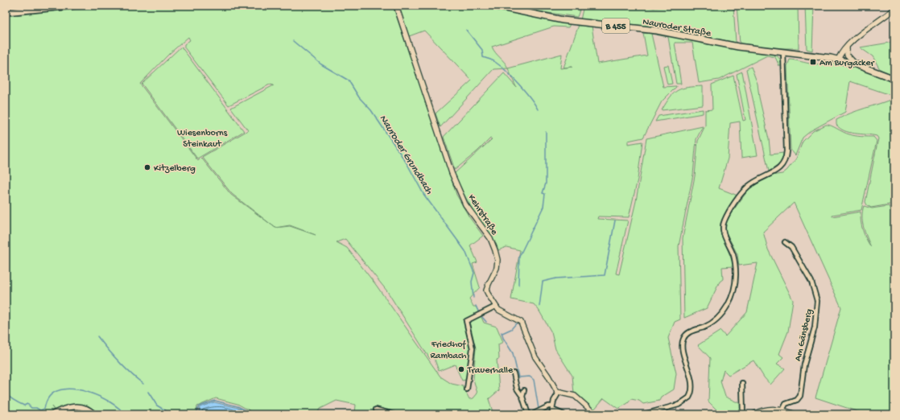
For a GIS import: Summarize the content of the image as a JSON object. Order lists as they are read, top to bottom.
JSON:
{
  "streets": {
    "main road": ["B 455", "Nauroder Straße"],
    "street": ["Kehrstraße", "Am Gänsberg"]
  },
  "crossings": [
    ["B 455", "Nauroder Straße"]
  ],
  "water": ["Nauroder Grundbach"],
  "parks": ["Wiesenborns Steinkaut", "Friedhof Rambach"],
  "places": {
    "transit": ["Am Burgacker"],
    "other": ["Kitzelberg", "Trauerhalle"]
  }
}
